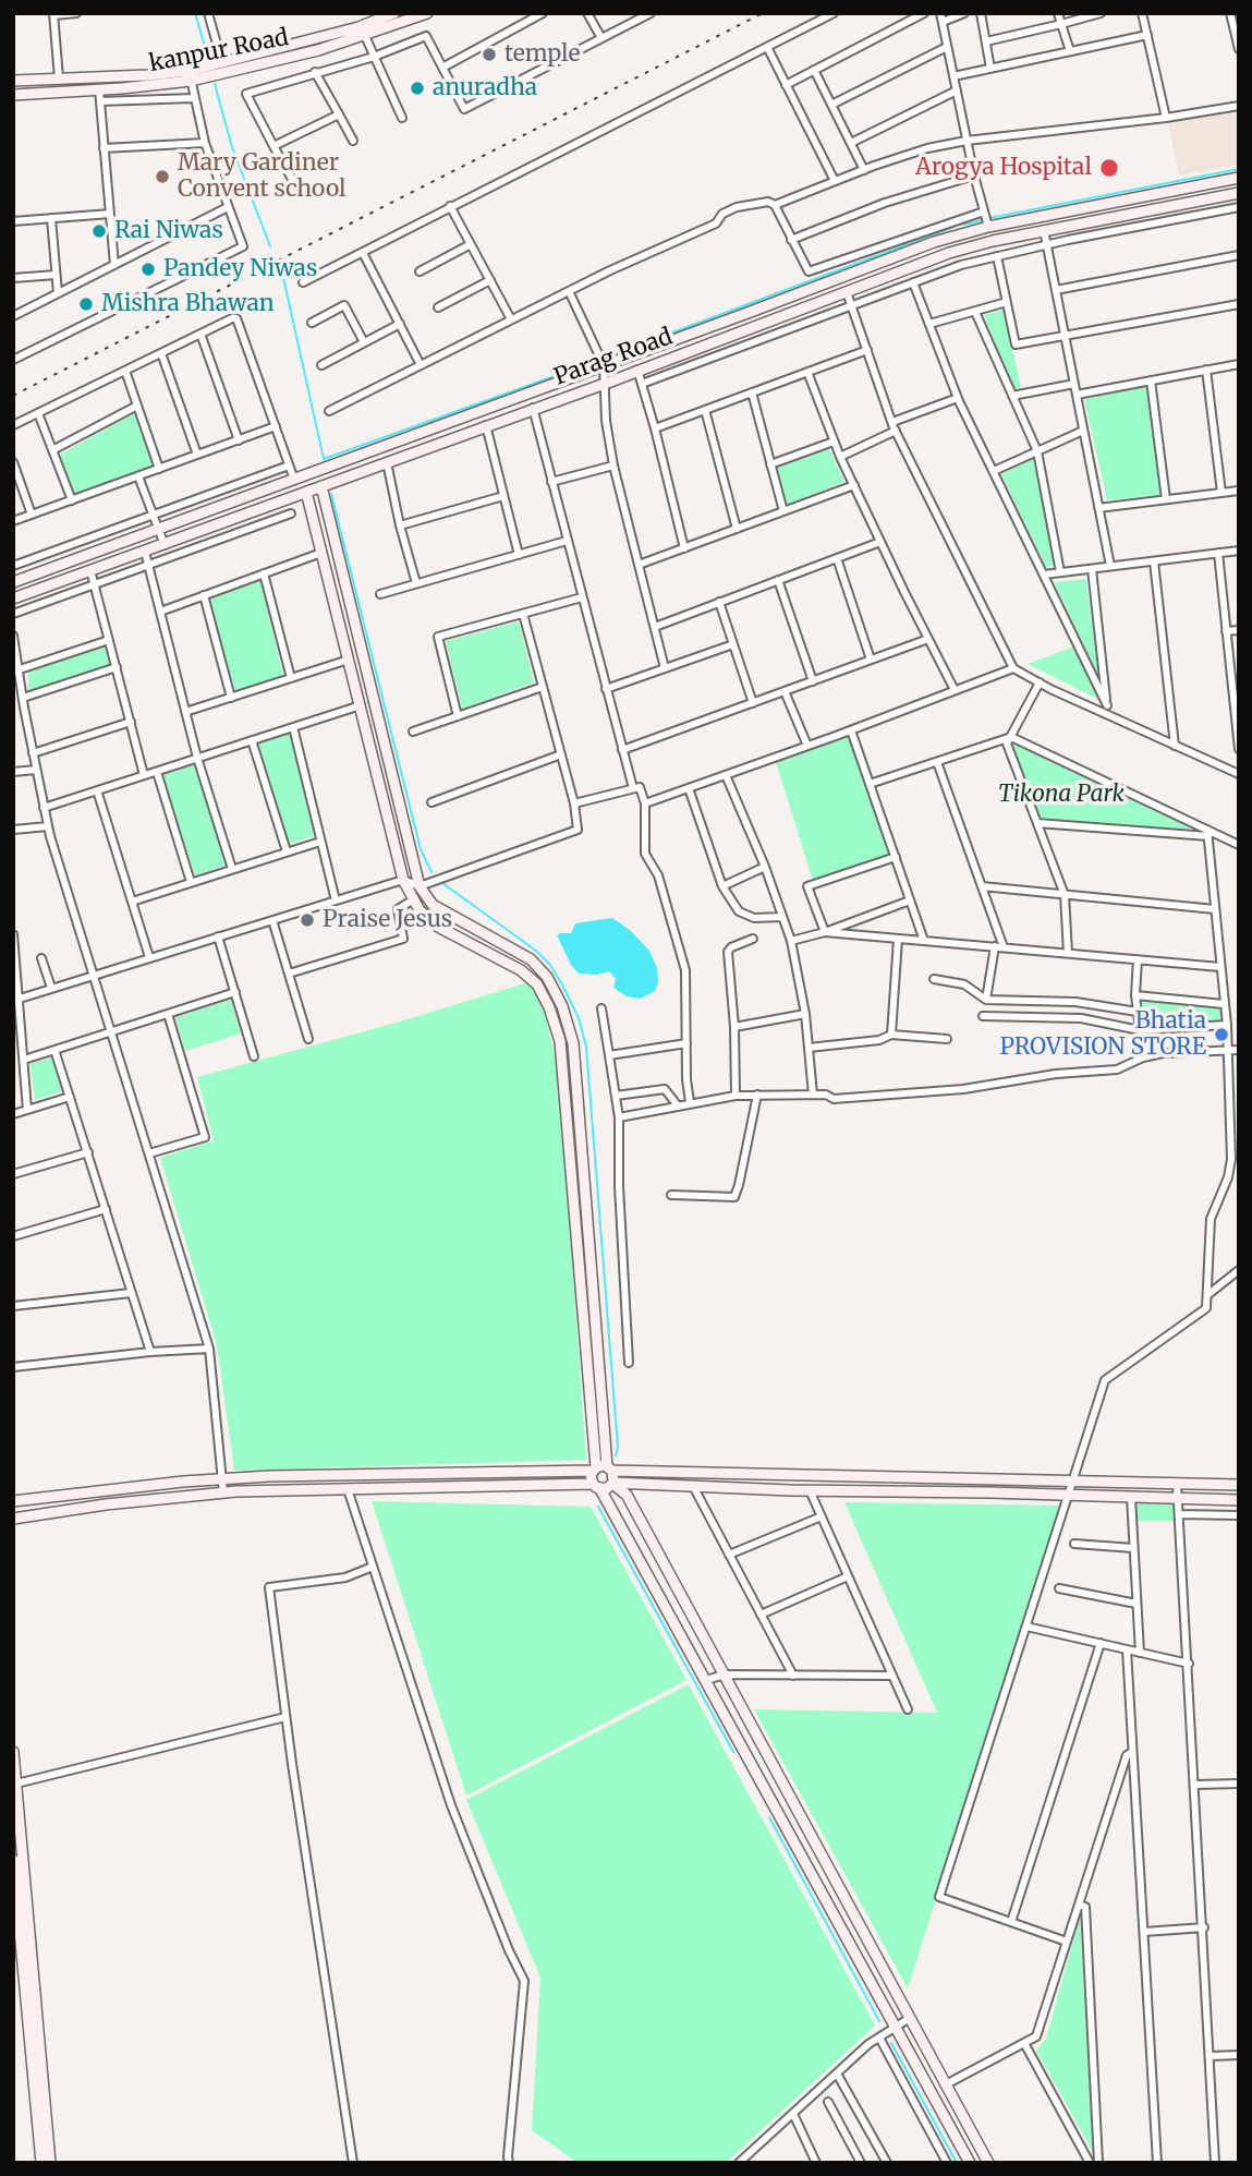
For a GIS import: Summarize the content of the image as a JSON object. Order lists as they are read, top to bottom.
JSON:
{
  "streets": {
    "street": ["kanpur Road", "Parag Road"]
  },
  "parks": ["Tikona Park"],
  "places": [
    "temple",
    "anuradha",
    "Arogya Hospital",
    "Mary Gardiner Convent school",
    "Rai Niwas",
    "Pandey Niwas",
    "Mishra Bhawan",
    "Praise Jesus",
    "Bhatia PROVISION STORE"
  ]
}
